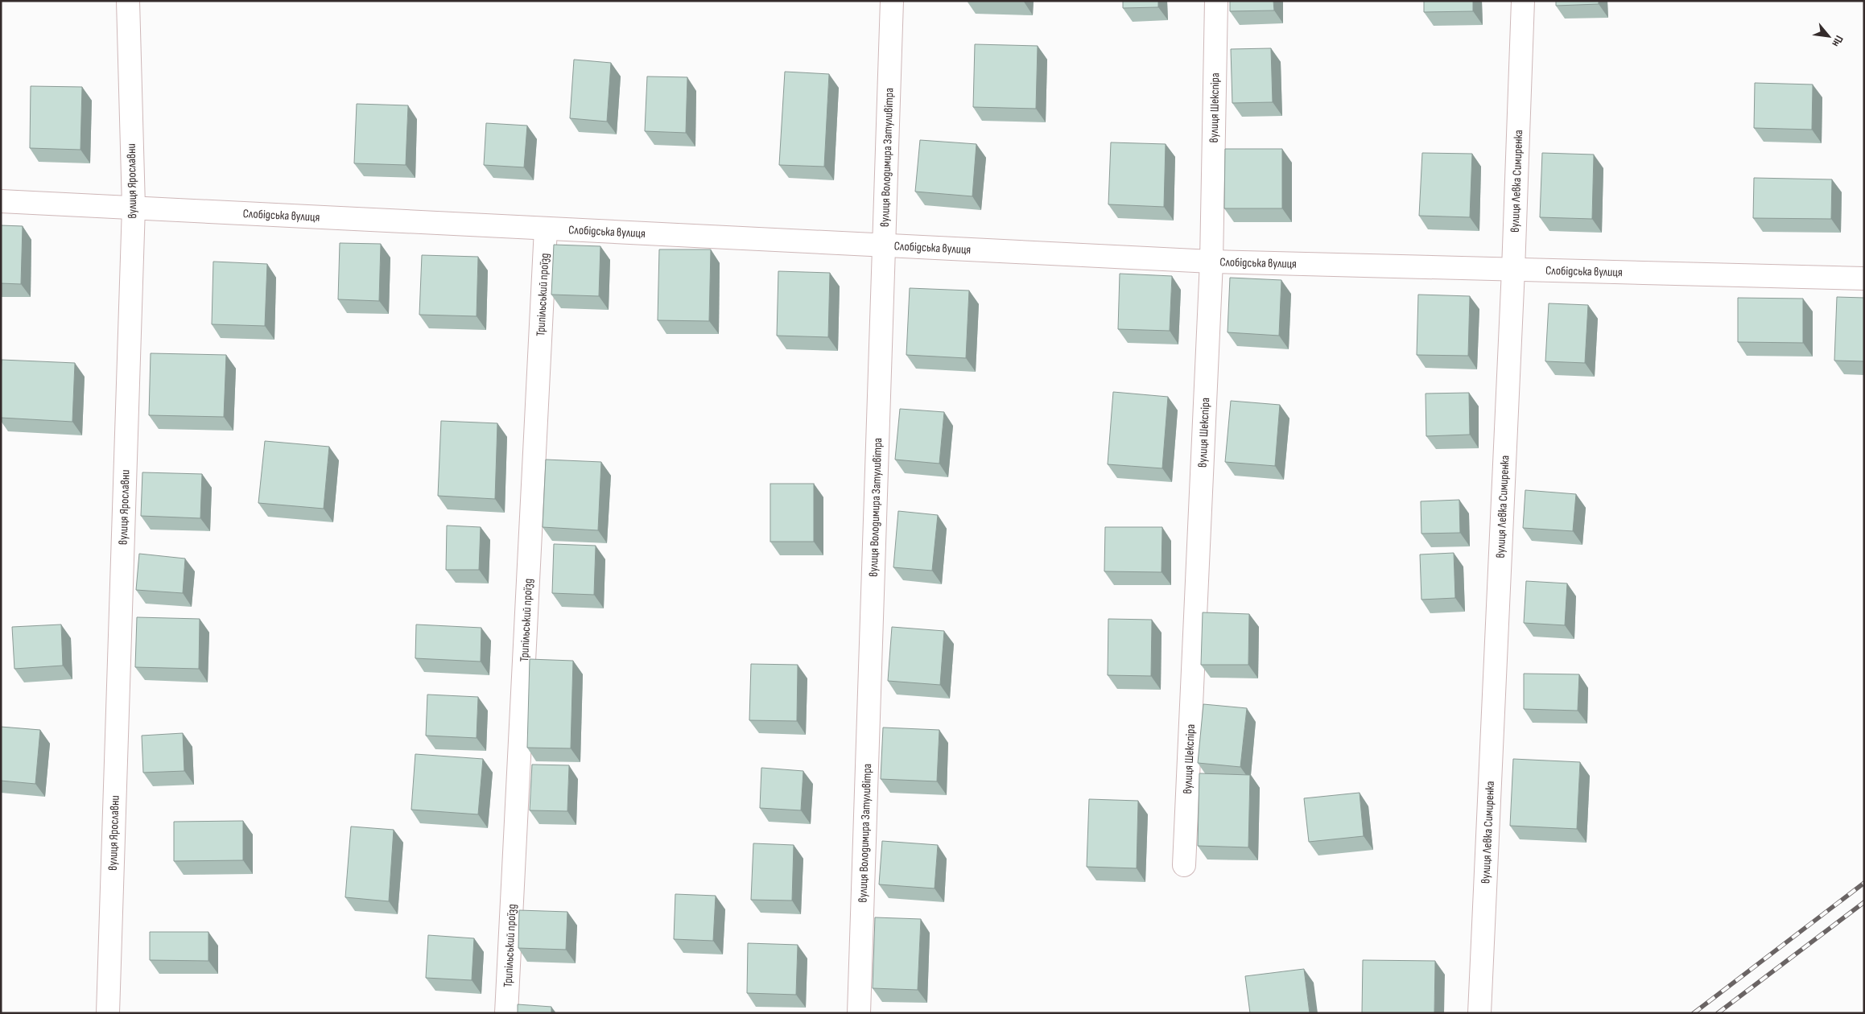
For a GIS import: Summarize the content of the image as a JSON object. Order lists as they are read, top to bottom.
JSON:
{
  "streets": {
    "street": [
      "вулиця Шекспіра",
      "вулиця Володимира Затуливітра",
      "вулиця Ярославни",
      "вулиця Левка Симиренка",
      "Слобідська вулиця",
      "Трипільський проїзд"
    ]
  },
  "crossings": [
    ["вулиця Шекспіра", "Слобідська вулиця"],
    ["вулиця Володимира Затуливітра", "Слобідська вулиця"],
    ["вулиця Ярославни", "Слобідська вулиця"],
    ["вулиця Левка Симиренка", "Слобідська вулиця"],
    ["Слобідська вулиця", "Трипільський проїзд"]
  ],
  "north": "bottom right"
}
